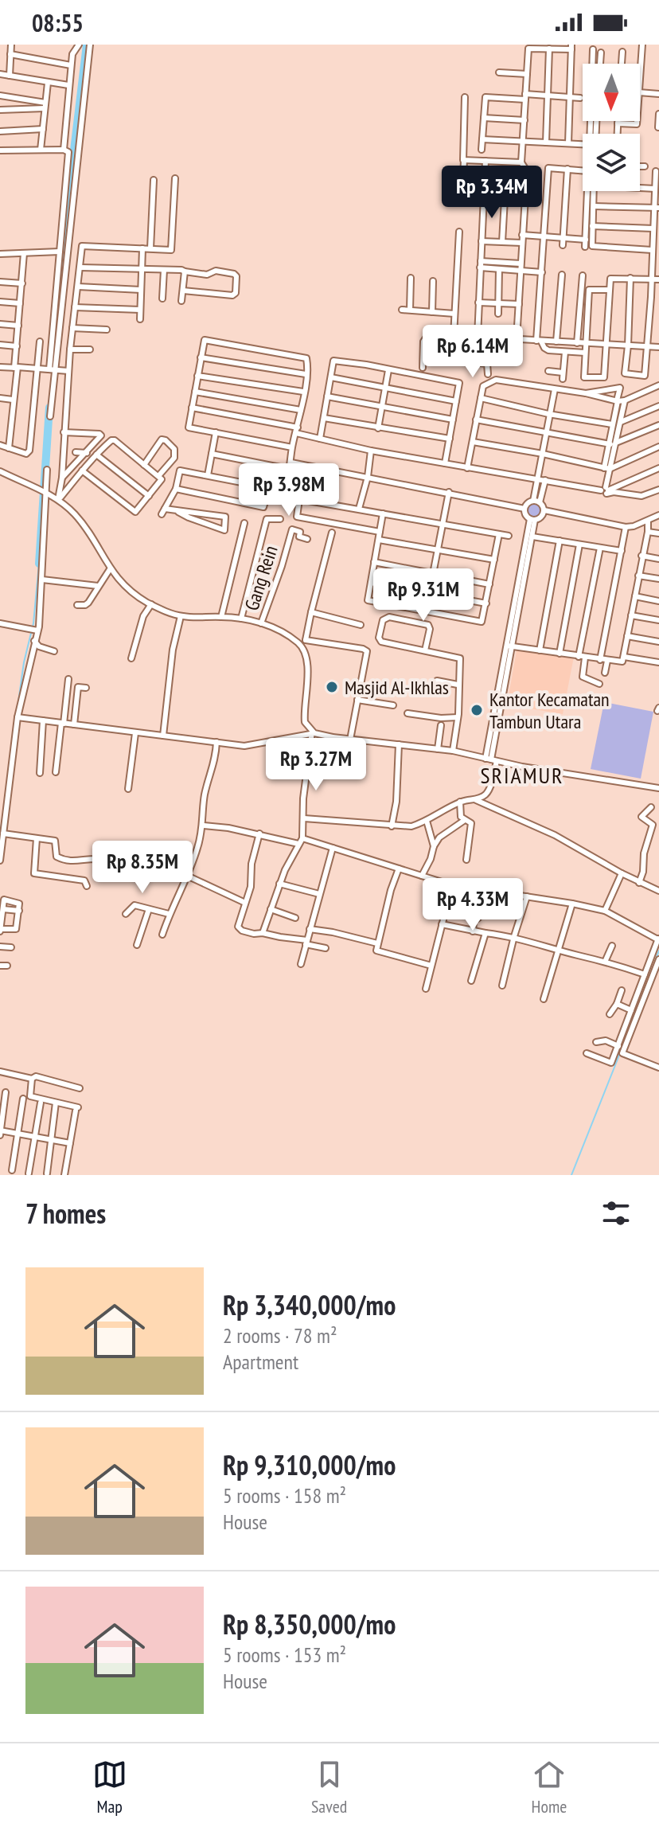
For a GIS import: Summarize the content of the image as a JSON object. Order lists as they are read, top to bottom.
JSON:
{
  "streets": {
    "street": ["Gang Rein"]
  },
  "districts": ["SRIAMUR"],
  "places": ["Masjid Al-Ikhlas", "Kantor Kecamatan Tambun Utara"],
  "north": "bottom",
  "page": {
    "status": "08:55",
    "price": [
      "Rp 3.34M",
      "Rp 6.14M",
      "Rp 3.98M",
      "Rp 9.31M",
      "Rp 3.27M",
      "Rp 8.35M",
      "Rp 4.33M"
    ],
    "heading": "7 homes",
    "list": [
      {
        "name": "Rp 3,340,000/mo",
        "note": "2 rooms · 78 m² · Apartment"
      },
      {
        "name": "Rp 9,310,000/mo",
        "note": "5 rooms · 158 m² · House"
      },
      {
        "name": "Rp 8,350,000/mo",
        "note": "5 rooms · 153 m² · House"
      }
    ],
    "tabs": ["Map", "Saved", "Home"]
  }
}
